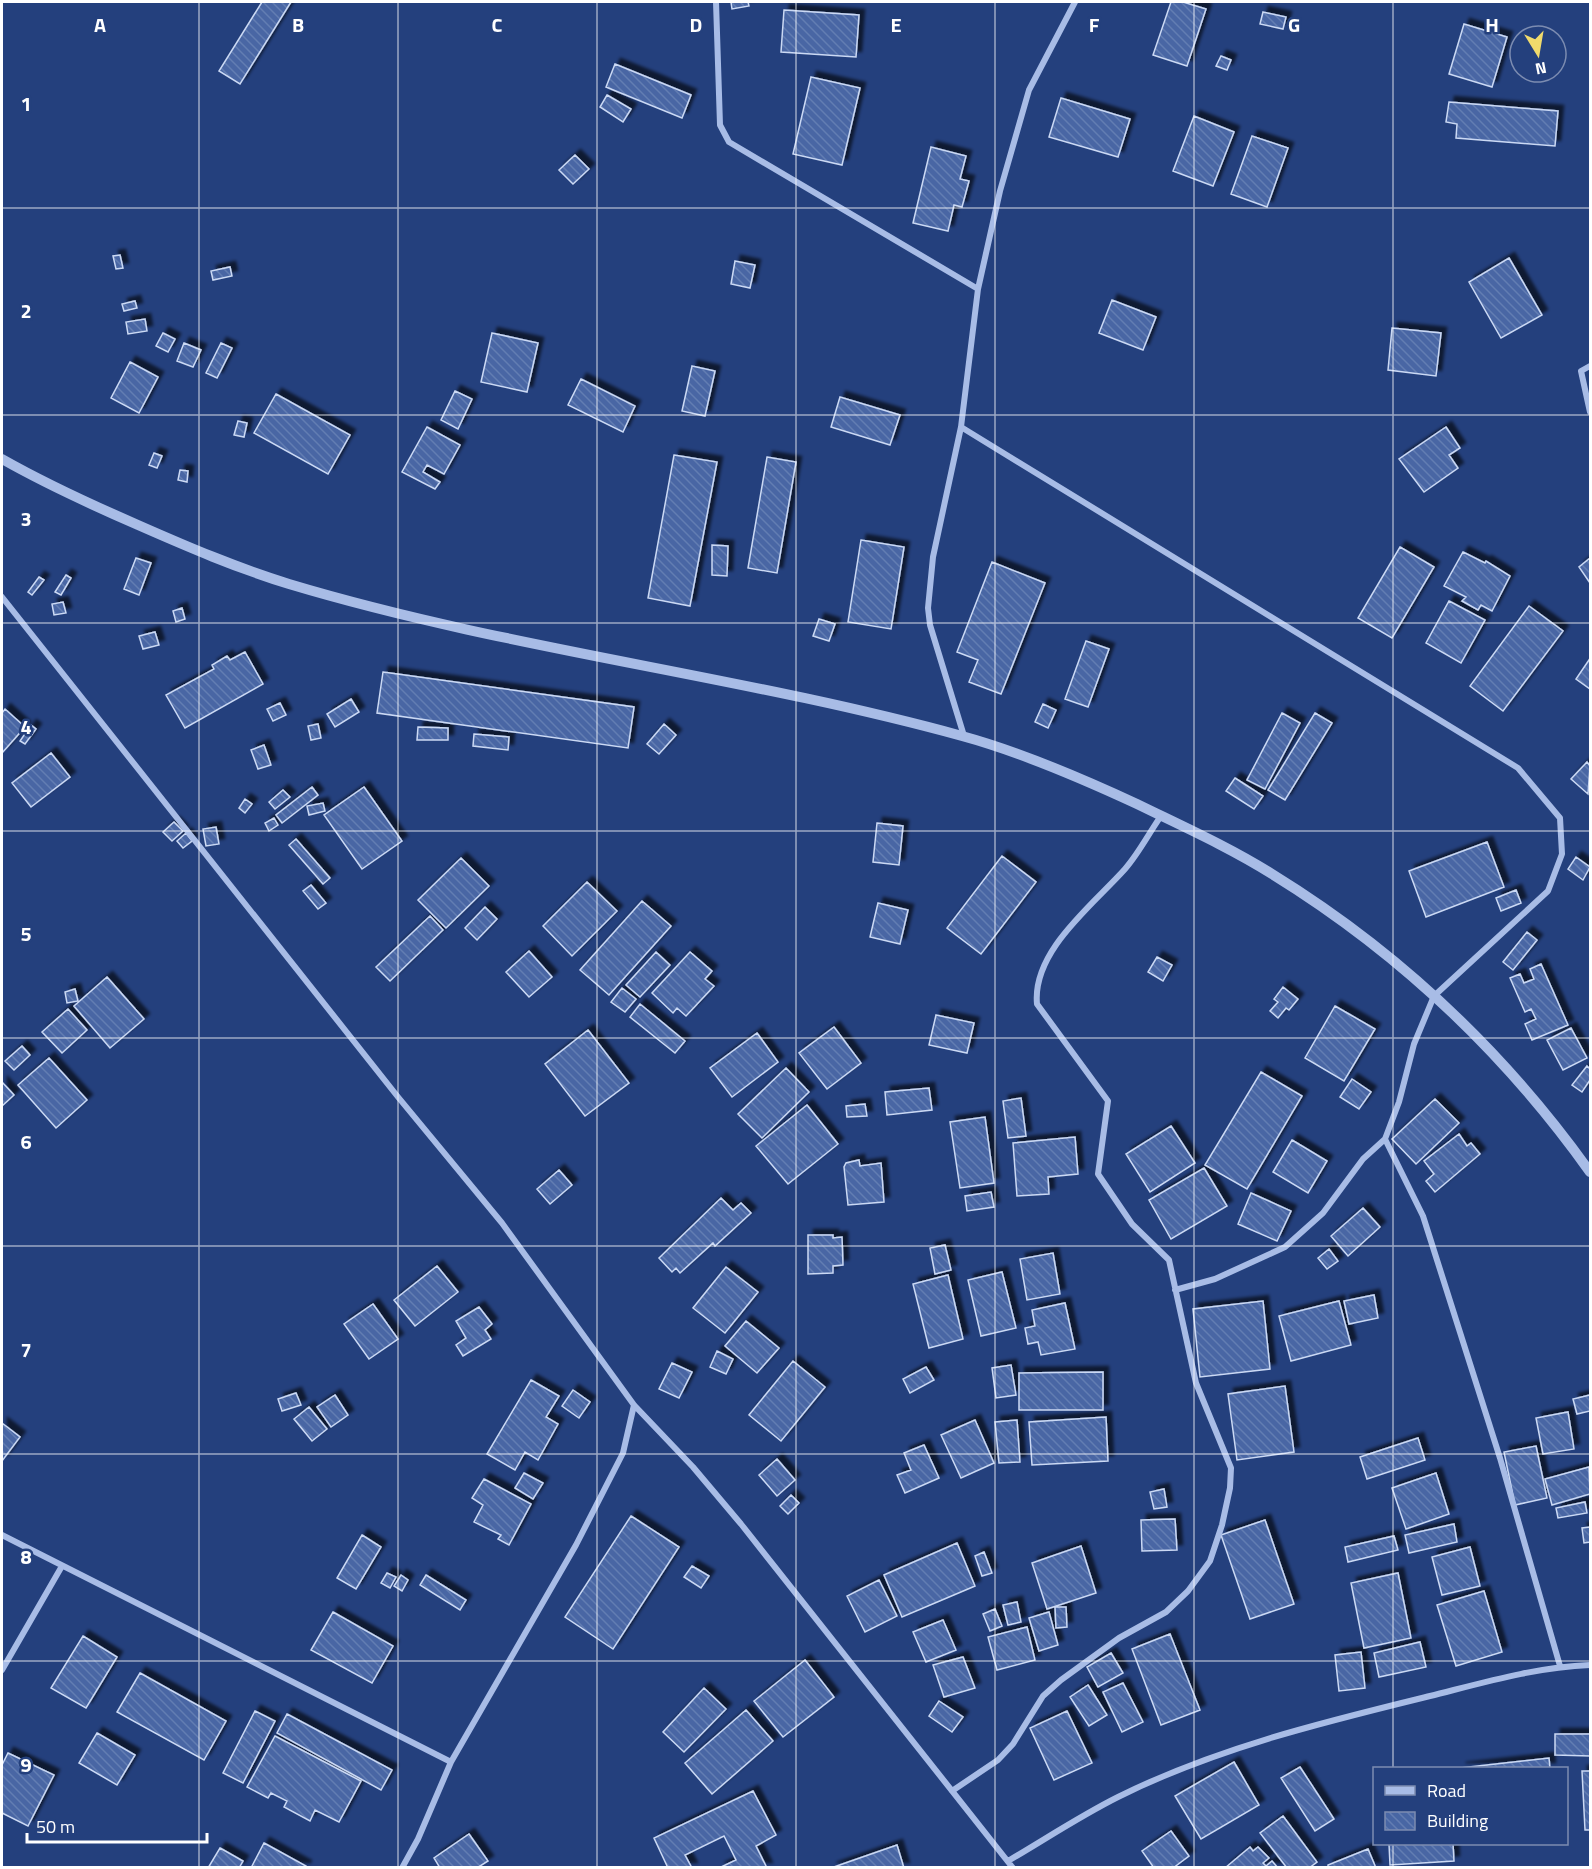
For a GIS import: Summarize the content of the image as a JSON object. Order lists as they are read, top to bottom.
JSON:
{
  "legend": ["Road", "Building"],
  "scale_bar": "50 m",
  "north": "bottom",
  "grid": {
    "columns": [
      "A",
      "B",
      "C",
      "D",
      "E",
      "F",
      "G",
      "H"
    ],
    "rows": [
      "1",
      "2",
      "3",
      "4",
      "5",
      "6",
      "7",
      "8",
      "9"
    ]
  }
}
